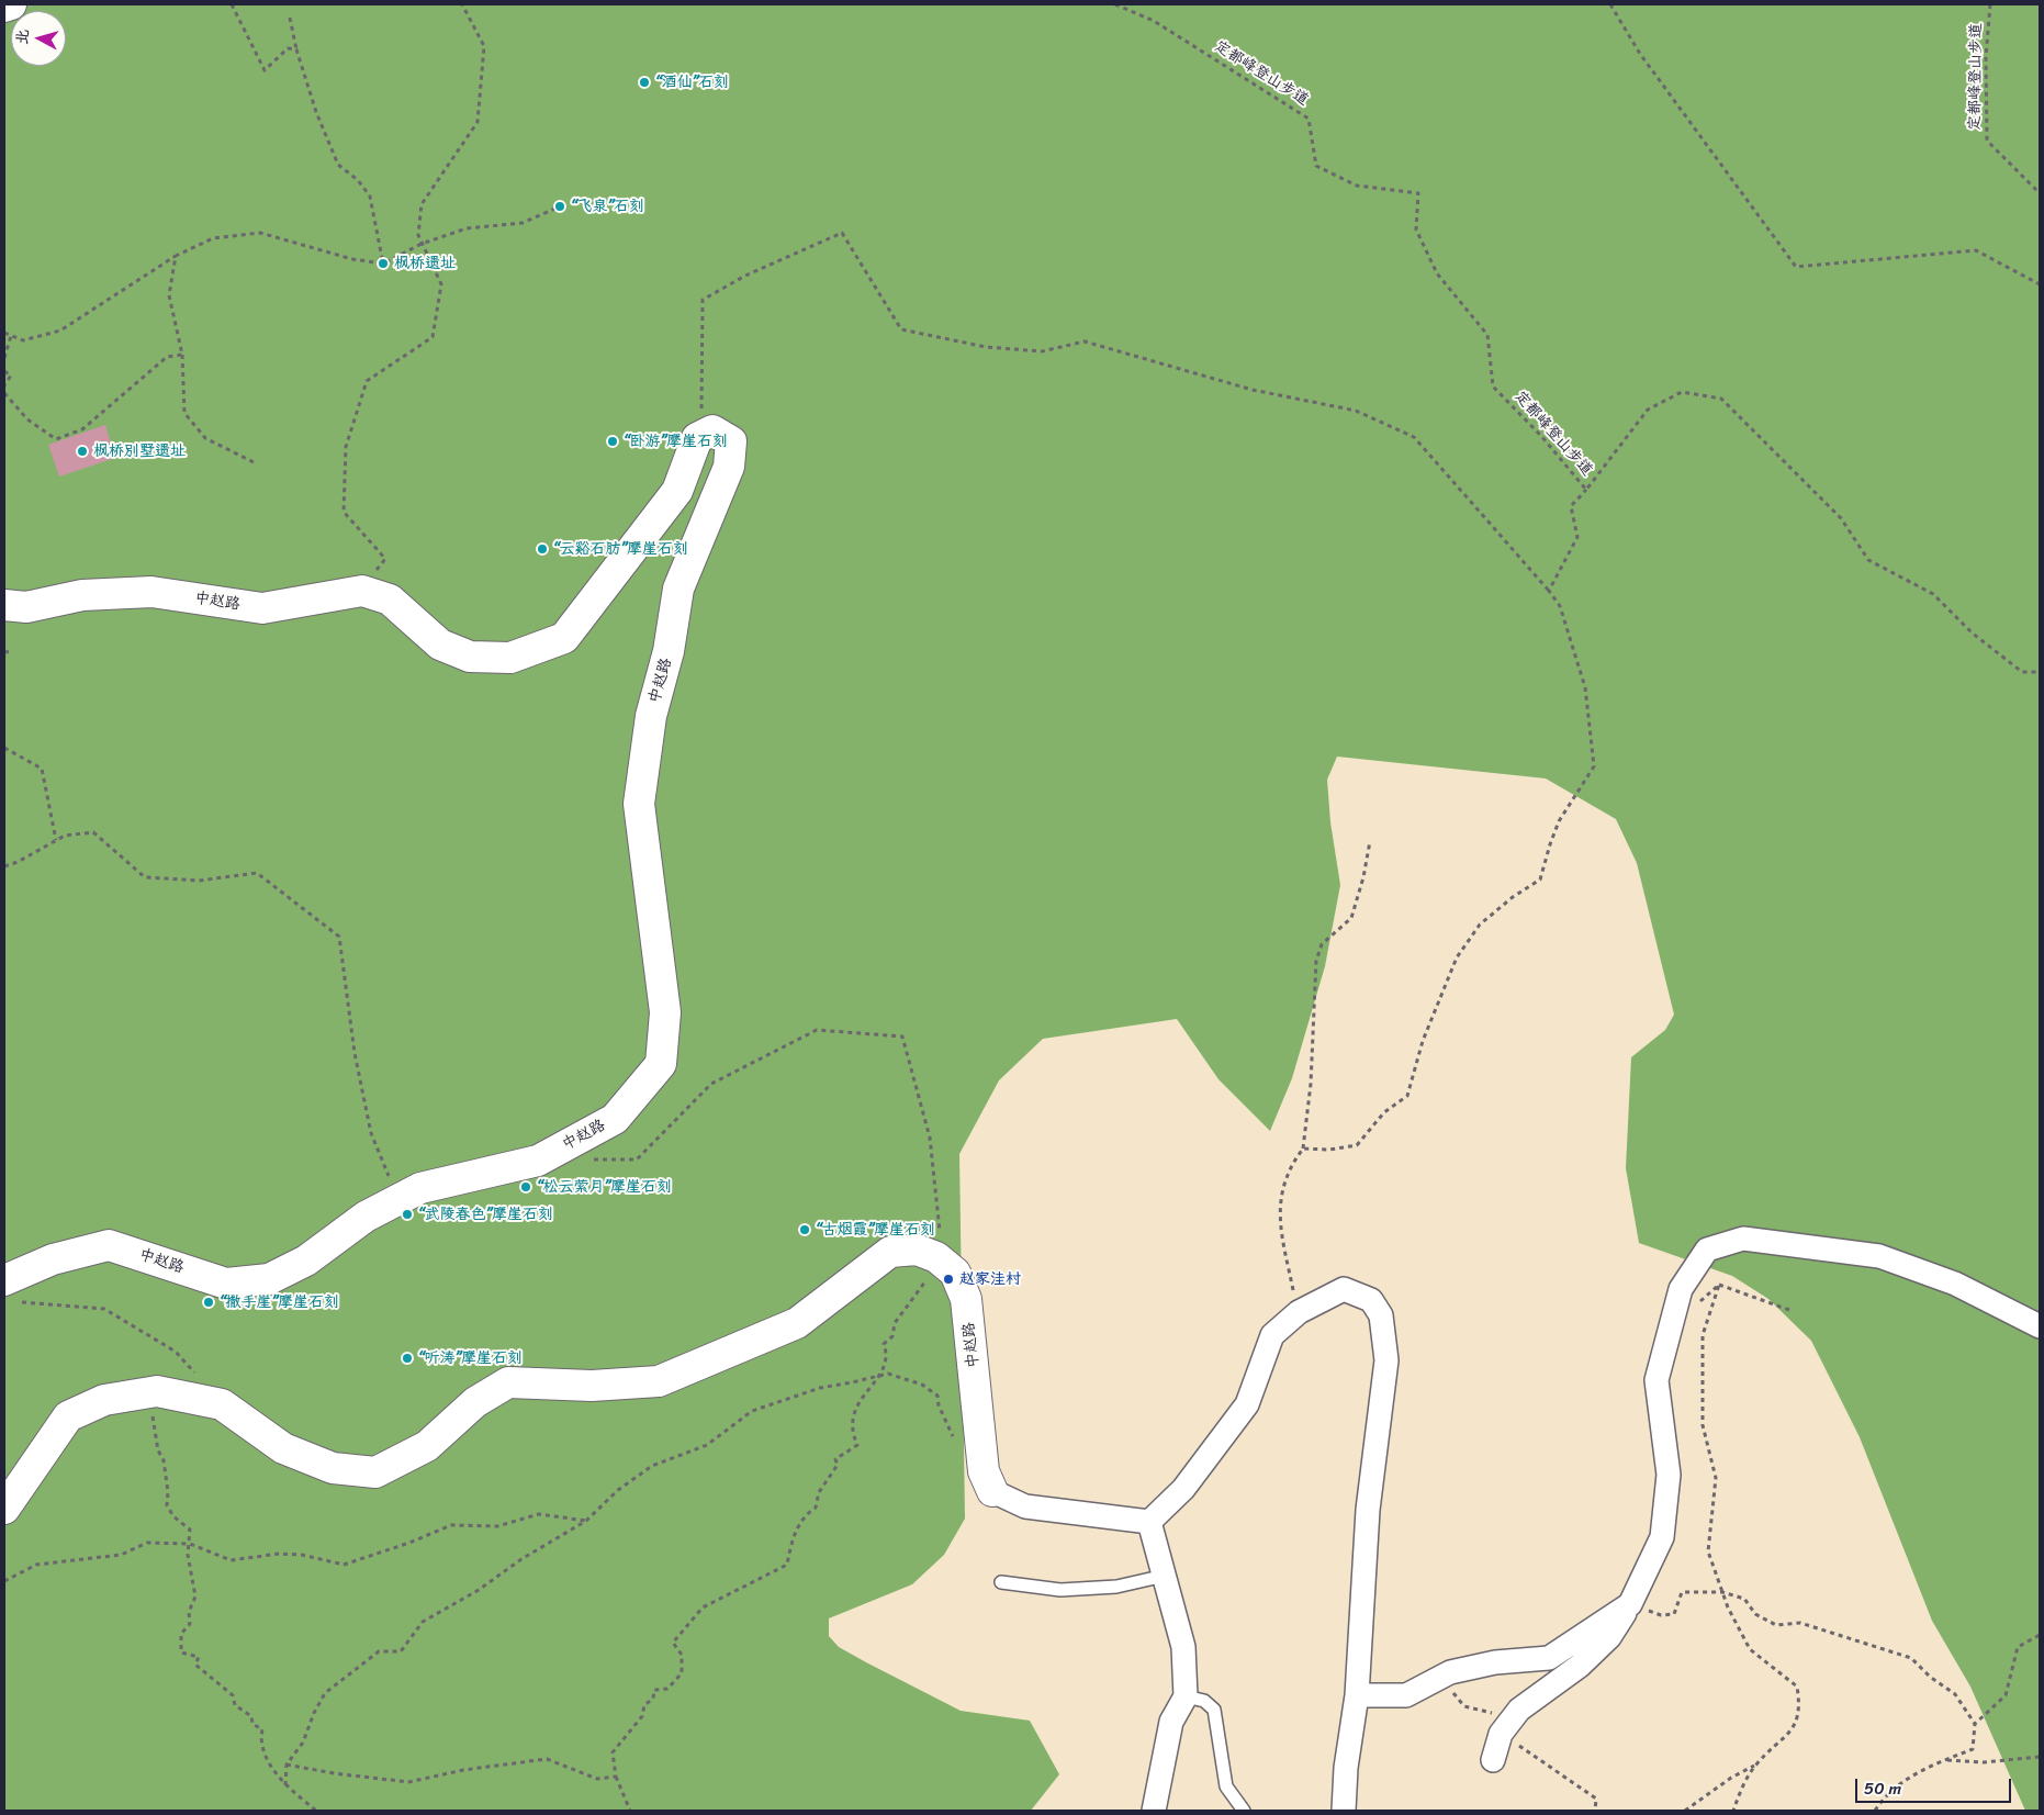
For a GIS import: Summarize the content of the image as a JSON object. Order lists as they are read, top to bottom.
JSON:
{
  "streets": {
    "street": ["中赵路"],
    "path": ["定都峰登山步道"]
  },
  "places": [
    "“酒仙”石刻",
    "“飞泉”石刻",
    "枫桥遗址",
    "“卧游”摩崖石刻",
    "枫桥别墅遗址",
    "“云谿石肪”摩崖石刻",
    "“松云萦月”摩崖石刻",
    "“武陵春色”摩崖石刻",
    "“古烟霞”摩崖石刻",
    "赵家洼村",
    "“撒手崖”摩崖石刻",
    "“听涛”摩崖石刻"
  ],
  "scale_bar": "50 m",
  "north": "left"
}
